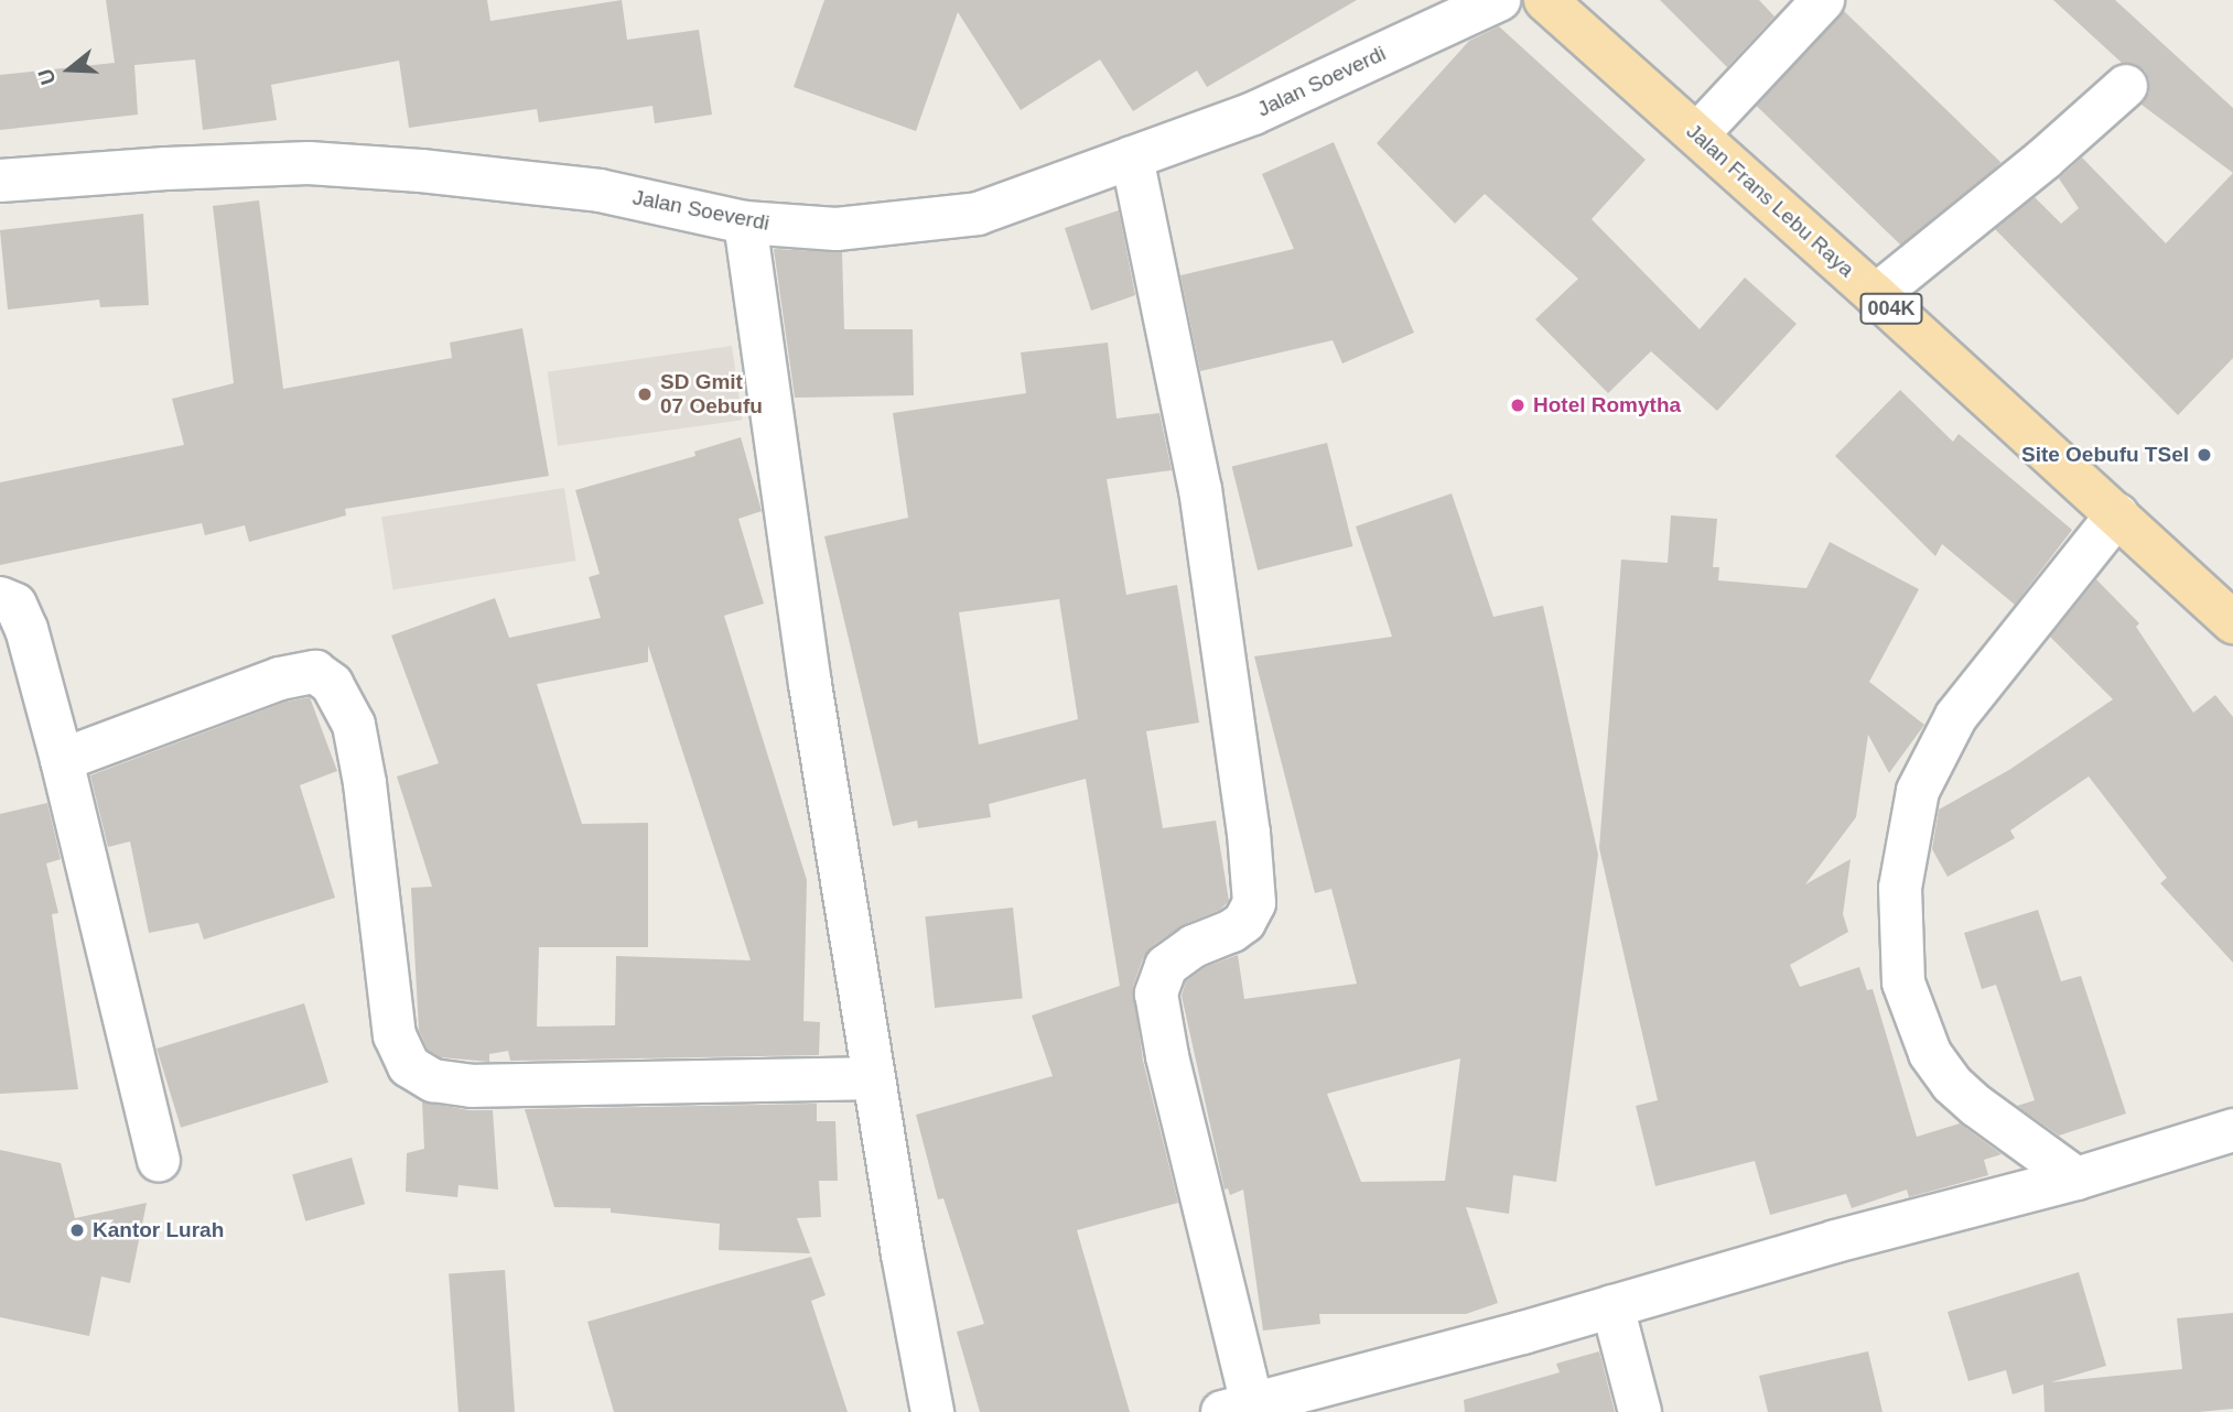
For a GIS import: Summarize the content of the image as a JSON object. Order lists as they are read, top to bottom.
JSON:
{
  "streets": {
    "main road": ["Jalan Frans Lebu Raya", "004K"],
    "street": ["Jalan Soeverdi"]
  },
  "places": [
    "SD Gmit 07 Oebufu",
    "Hotel Romytha",
    "Site Oebufu TSel",
    "Kantor Lurah"
  ],
  "north": "left"
}
